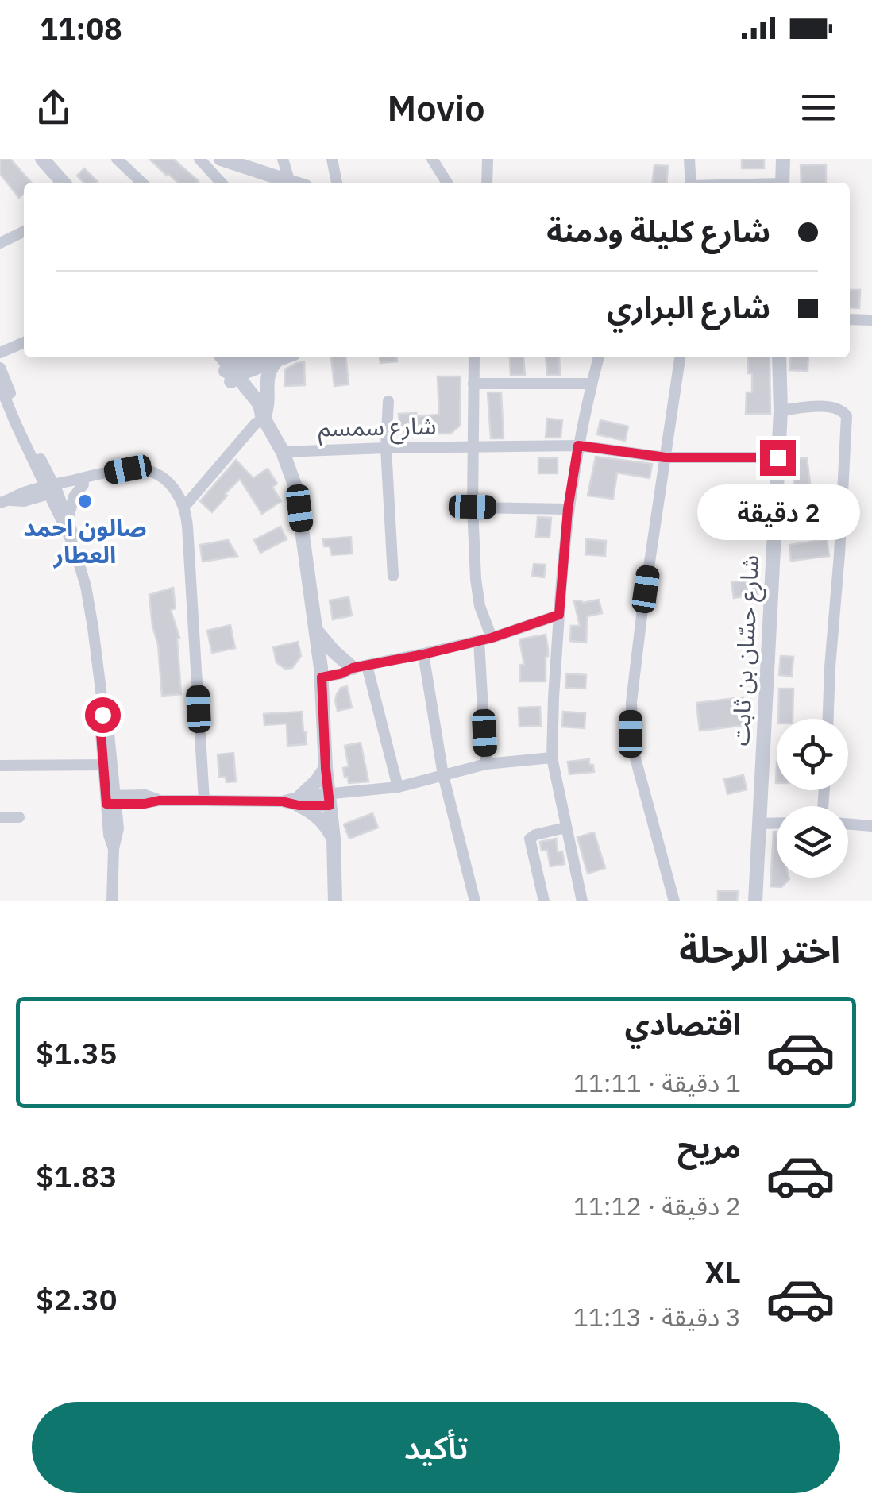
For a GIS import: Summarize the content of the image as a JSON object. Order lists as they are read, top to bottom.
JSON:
{
  "streets": {
    "street": ["شارع سمسم", "شارع حسّان بن ثابت"]
  },
  "crossings": [
    ["شارع سمسم", "شارع حسّان بن ثابت"]
  ],
  "places": ["صالون احمد العطار"],
  "page": {
    "status": "11:08",
    "header": "Movio",
    "banner": ["شارع كليلة ودمنة", "شارع البراري"],
    "bubble": "2 دقيقة",
    "heading": "اختر الرحلة",
    "list": [
      {
        "name": "اقتصادي",
        "note": "1 دقيقة · 11:11",
        "value": "$1.35"
      },
      {
        "name": "مريح",
        "note": "2 دقيقة · 11:12",
        "value": "$1.83"
      },
      {
        "name": "XL",
        "note": "3 دقيقة · 11:13",
        "value": "$2.30"
      }
    ],
    "buttons": "تأكيد"
  }
}
